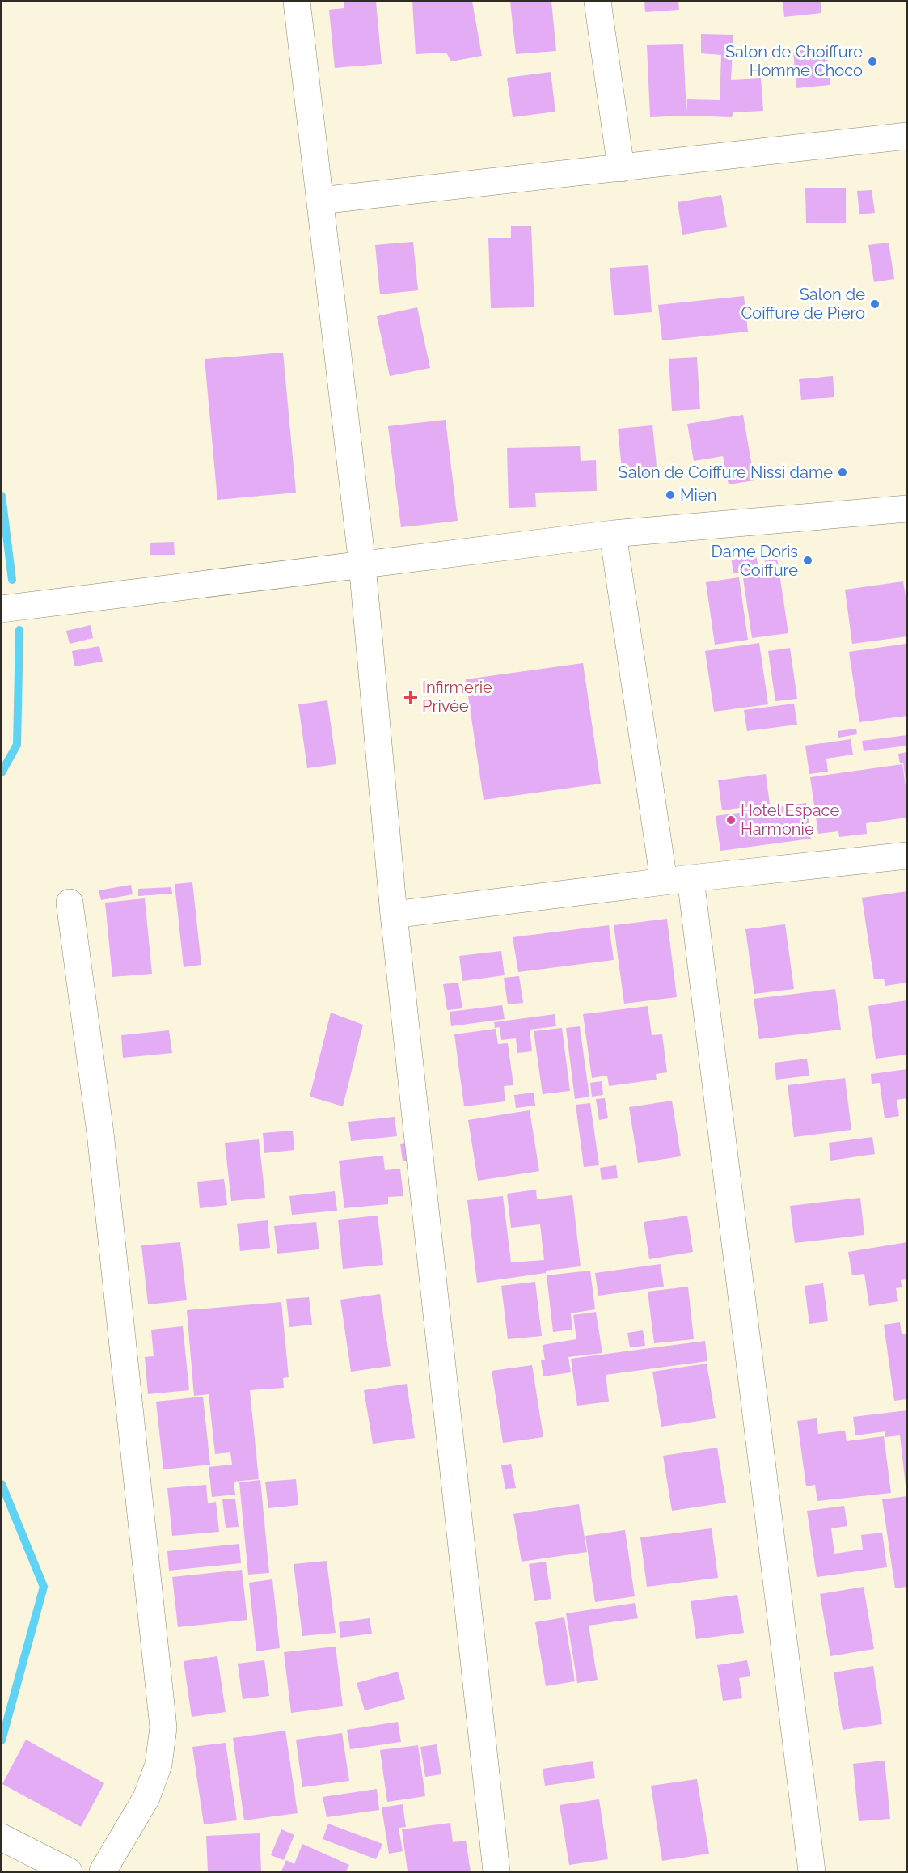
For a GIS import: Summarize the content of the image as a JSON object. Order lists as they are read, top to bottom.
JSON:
{
  "places": {
    "other": [
      "Salon de Choiffure Homme Choco",
      "Salon de Coiffure de Piero",
      "Salon de Coiffure Nissi dame",
      "Mien",
      "Dame Doris Coiffure",
      "Hotel Espace Harmonie"
    ],
    "health": ["Infirmerie Privée"]
  }
}
